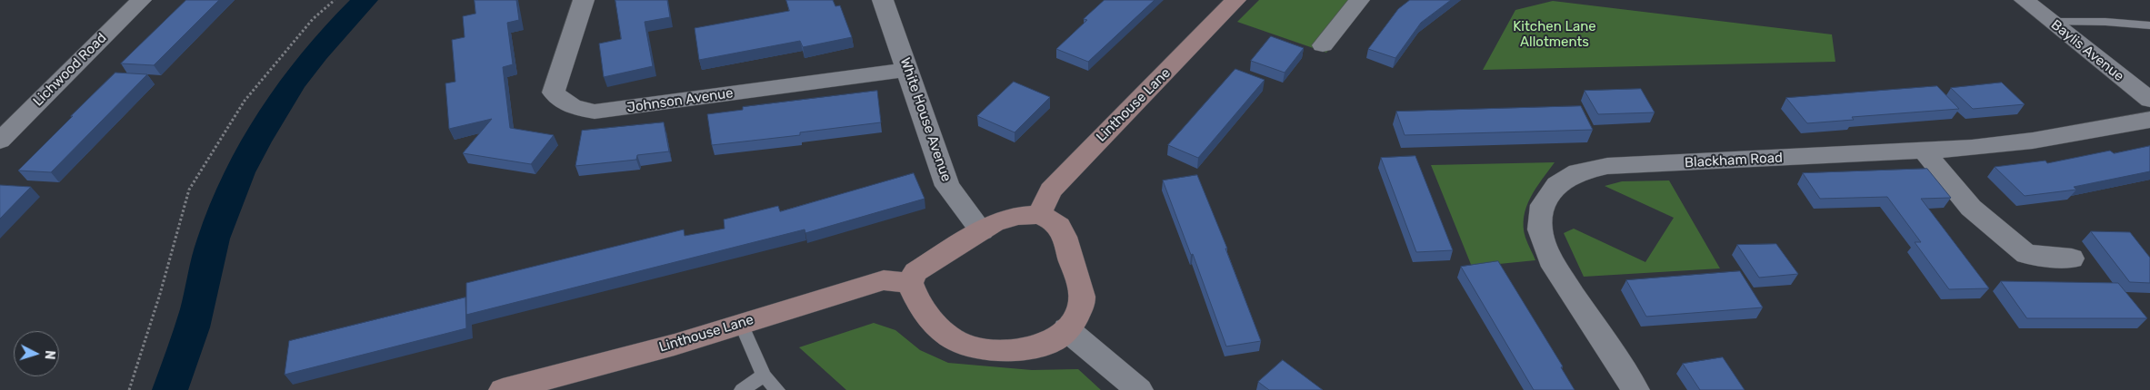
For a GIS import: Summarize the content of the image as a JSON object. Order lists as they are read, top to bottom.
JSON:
{
  "streets": {
    "street": [
      "Baylis Avenue",
      "Lichwood Road",
      "Johnson Avenue",
      "Linthouse Lane",
      "White House Avenue",
      "Blackham Road"
    ]
  },
  "crossings": [
    ["Johnson Avenue", "White House Avenue"],
    ["Linthouse Lane", "White House Avenue"]
  ],
  "parks": ["Kitchen Lane Allotments"],
  "north": "right"
}
